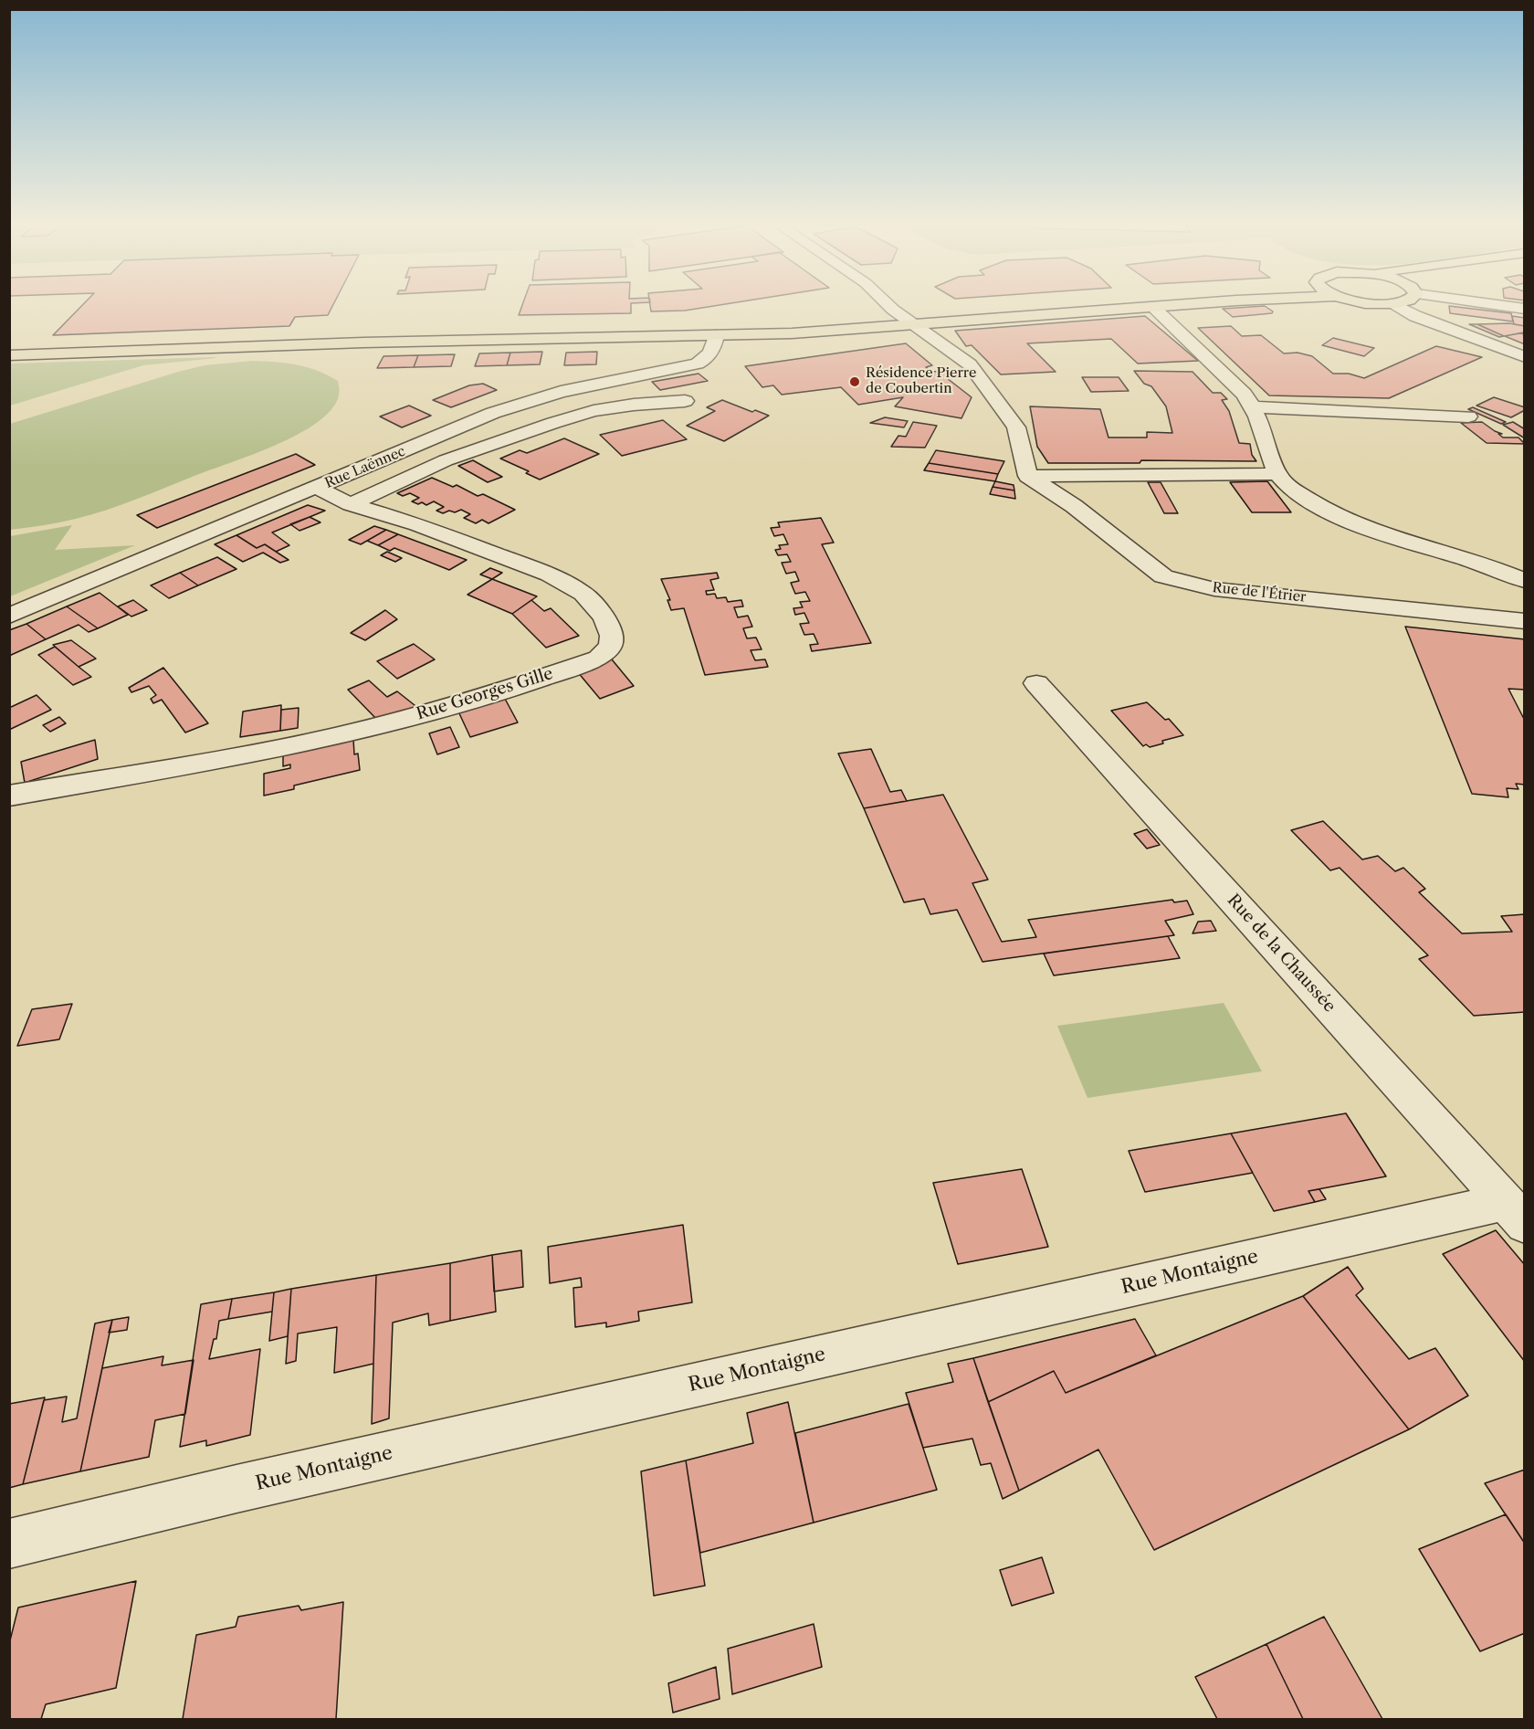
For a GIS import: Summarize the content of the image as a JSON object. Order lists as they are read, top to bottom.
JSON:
{
  "streets": {
    "street": [
      "Rue Laënnec",
      "Rue de l'Étrier",
      "Rue Georges Gille",
      "Rue de la Chaussée",
      "Rue Montaigne"
    ]
  },
  "crossings": [
    ["Rue Laënnec", "Rue Georges Gille"],
    ["Rue de la Chaussée", "Rue Montaigne"]
  ],
  "places": ["Résidence Pierre de Coubertin"]
}
